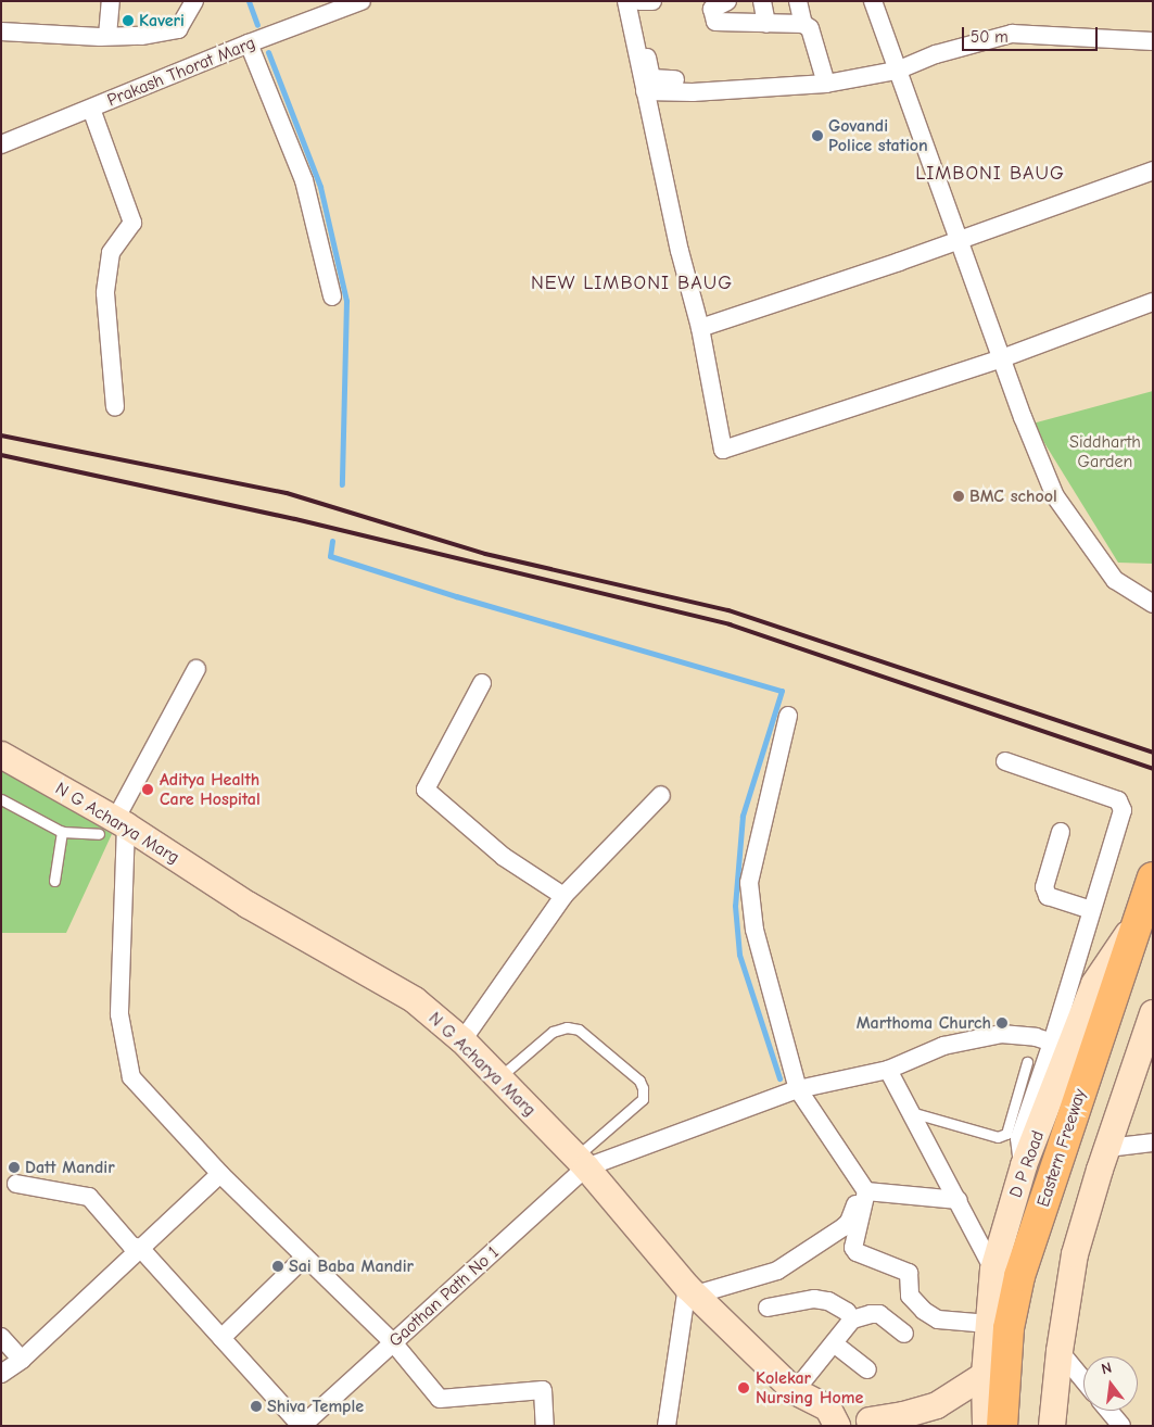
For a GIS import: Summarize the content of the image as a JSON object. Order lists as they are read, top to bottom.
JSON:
{
  "streets": {
    "highway": ["Eastern Freeway"],
    "main road": ["N G Acharya Marg", "D P Road"],
    "street": ["Prakash Thorat Marg", "Gaothan Path No 1"]
  },
  "crossings": [
    ["N G Acharya Marg", "Gaothan Path No 1"],
    ["Eastern Freeway", "D P Road"]
  ],
  "districts": ["LIMBONI BAUG", "NEW LIMBONI BAUG"],
  "parks": ["Siddharth Garden"],
  "places": [
    "Kaveri",
    "Govandi Police station",
    "BMC school",
    "Aditya Health Care Hospital",
    "Marthoma Church",
    "Datt Mandir",
    "Sai Baba Mandir",
    "Kolekar Nursing Home",
    "Shiva Temple"
  ],
  "scale_bar": "50 m",
  "north": "top"
}
